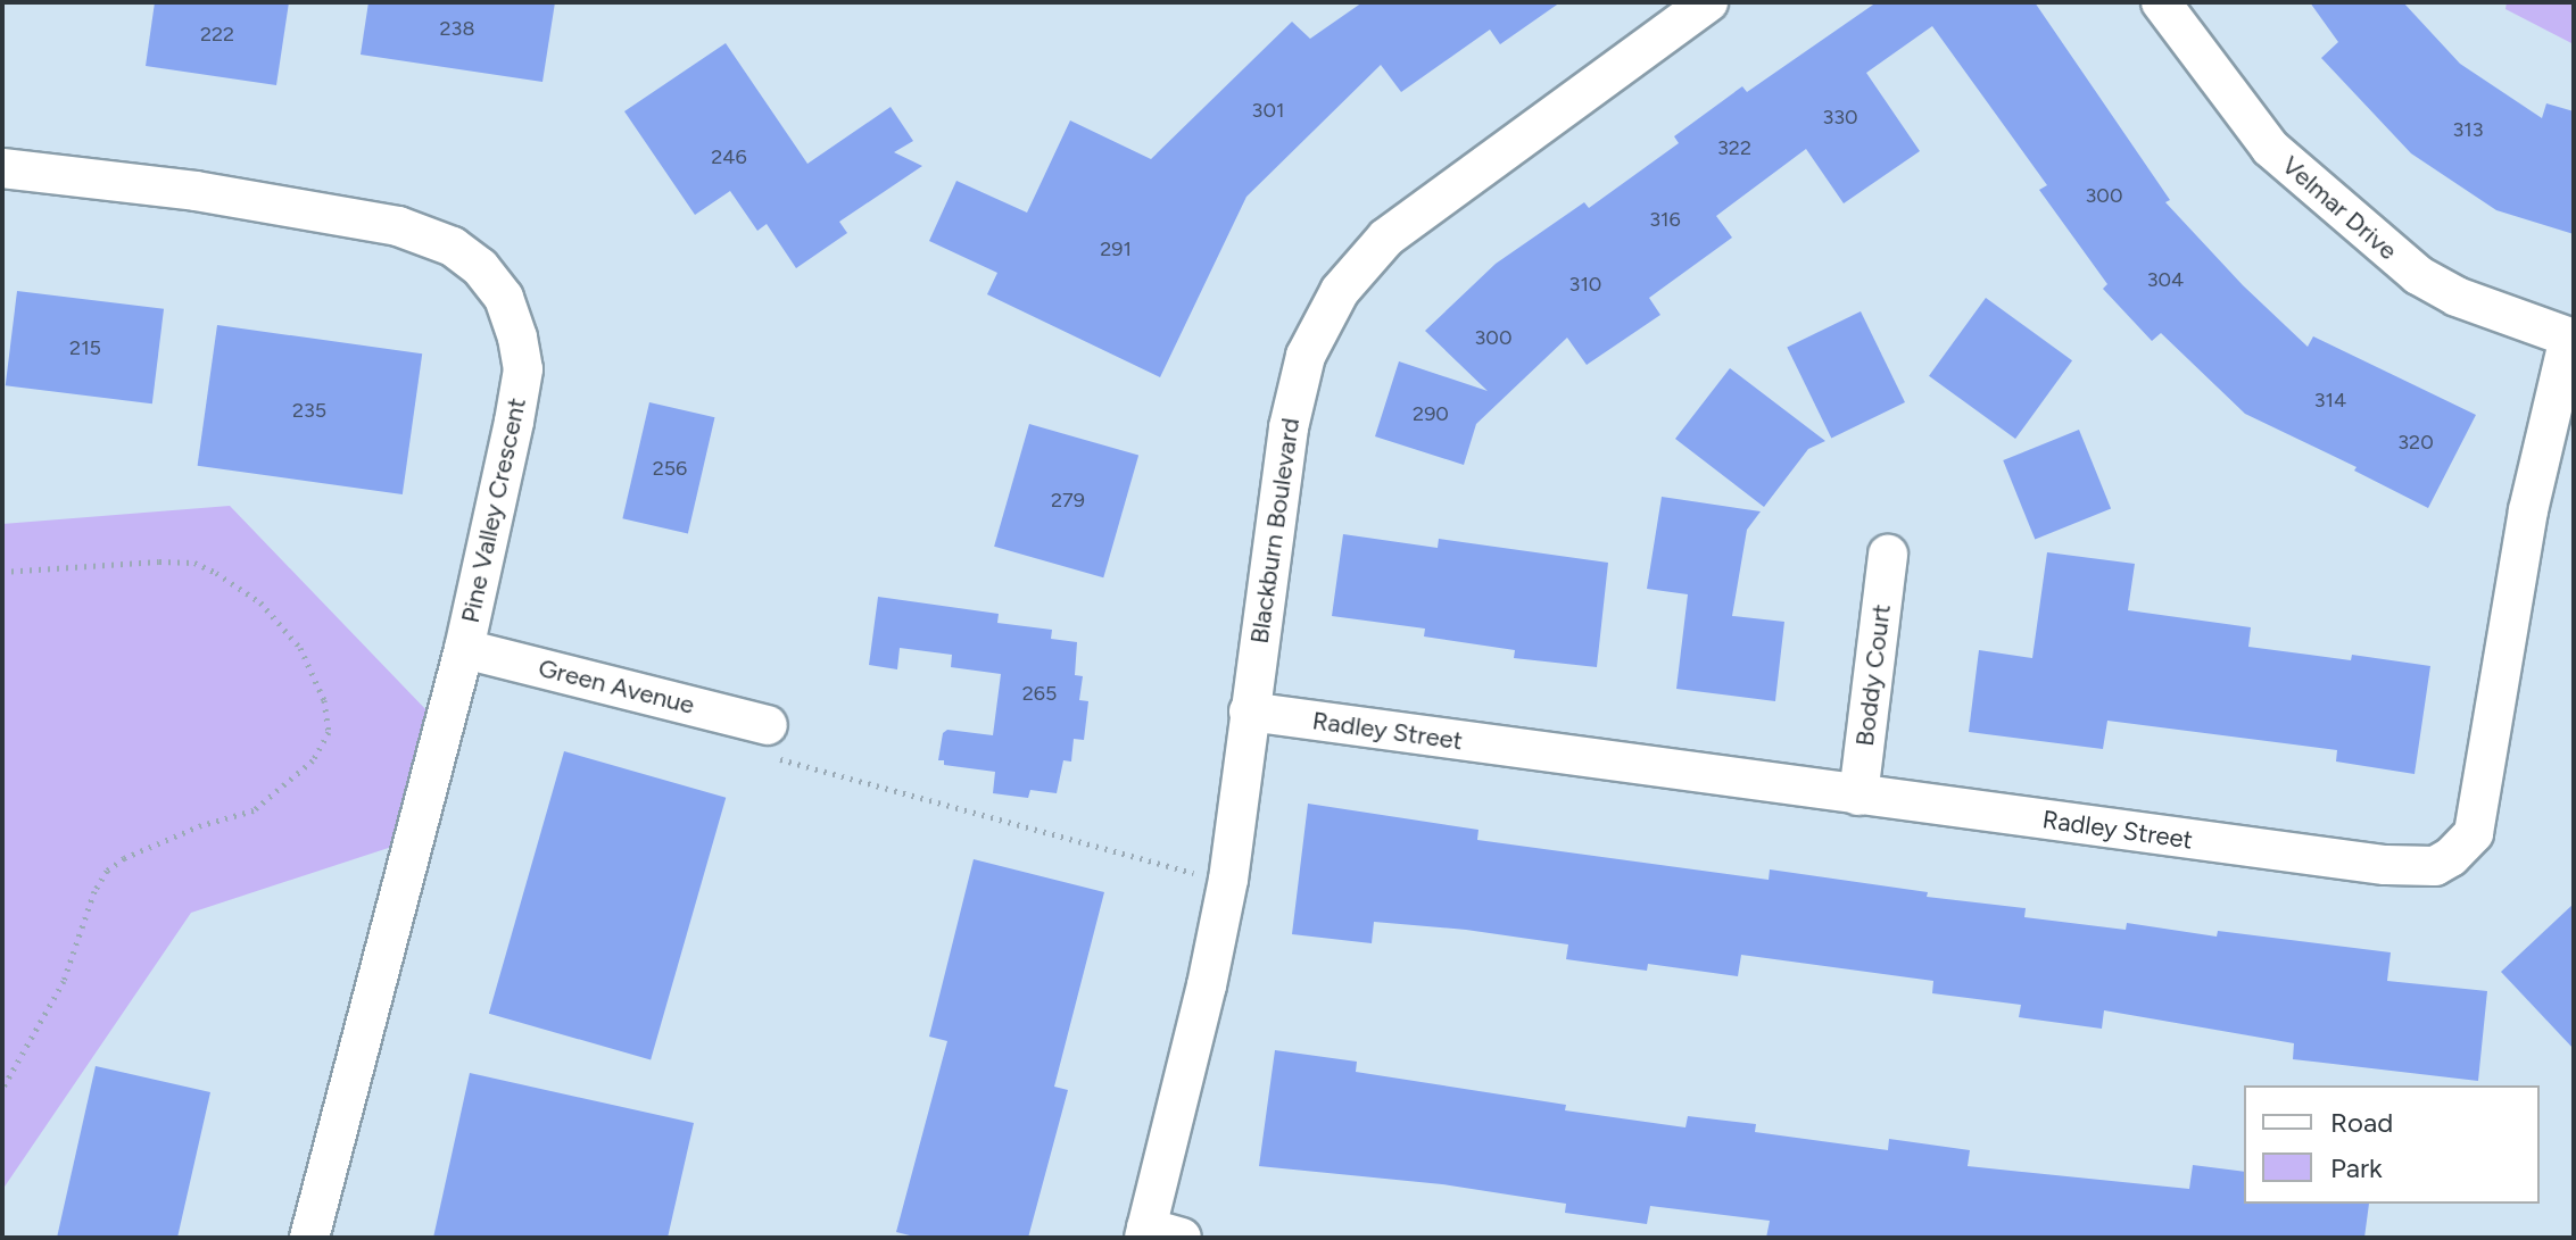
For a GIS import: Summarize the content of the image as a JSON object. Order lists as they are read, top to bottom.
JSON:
{
  "streets": {
    "street": [
      "Velmar Drive",
      "Pine Valley Crescent",
      "Blackburn Boulevard",
      "Boddy Court",
      "Green Avenue",
      "Radley Street"
    ]
  },
  "crossings": [
    ["Velmar Drive", "Radley Street"],
    ["Pine Valley Crescent", "Green Avenue"],
    ["Blackburn Boulevard", "Radley Street"],
    ["Boddy Court", "Radley Street"]
  ],
  "house_numbers": [
    "238",
    "222",
    "301",
    "330",
    "313",
    "322",
    "246",
    "300",
    "316",
    "291",
    "304",
    "310",
    "300",
    "215",
    "314",
    "235",
    "290",
    "320",
    "256",
    "279",
    "265"
  ],
  "legend": ["Road", "Park"]
}
